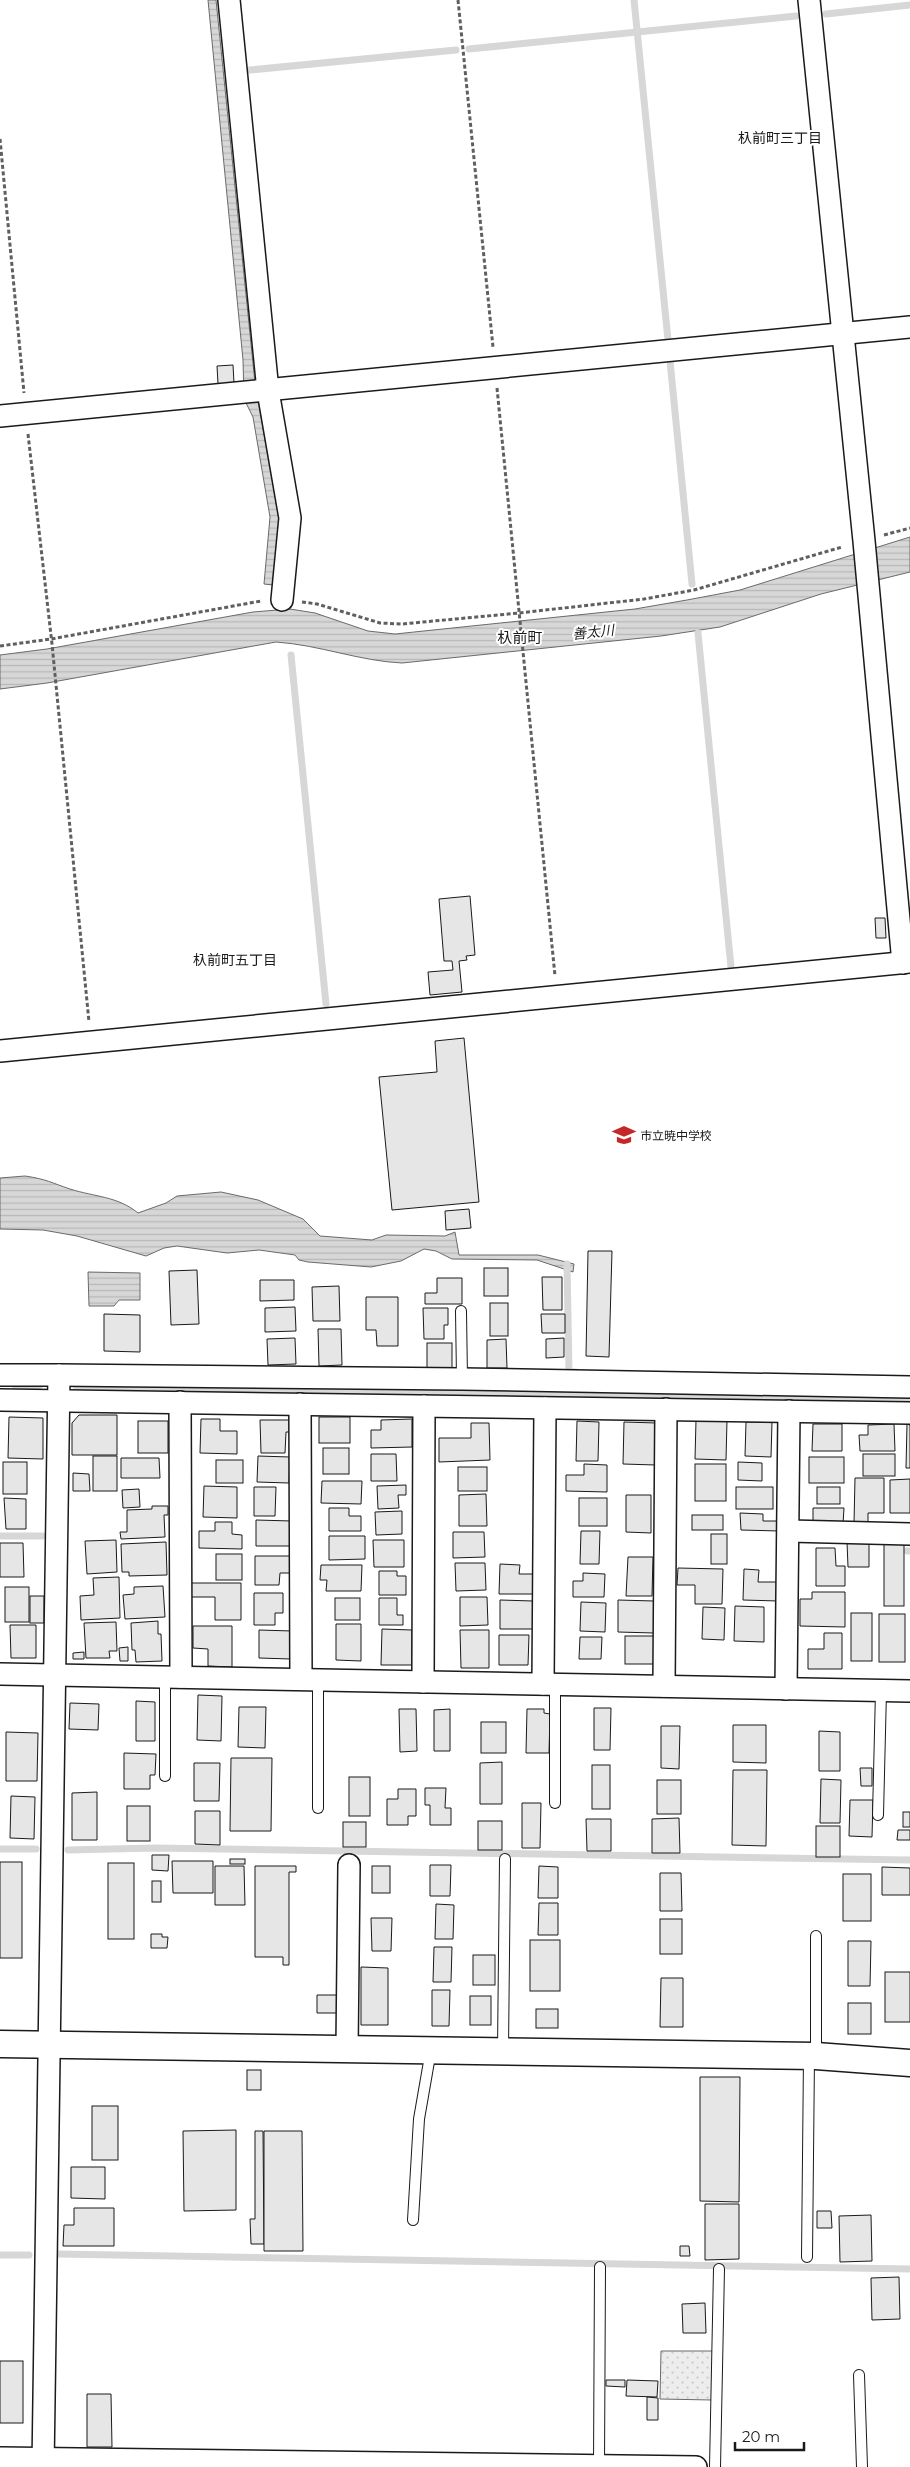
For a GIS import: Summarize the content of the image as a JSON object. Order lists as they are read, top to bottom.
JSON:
{
  "districts": ["杁前町三丁目", "杁前町", "杁前町五丁目"],
  "water": ["善太川"],
  "places": {
    "school or university": ["市立暁中学校"]
  },
  "scale_bar": "20 m"
}
